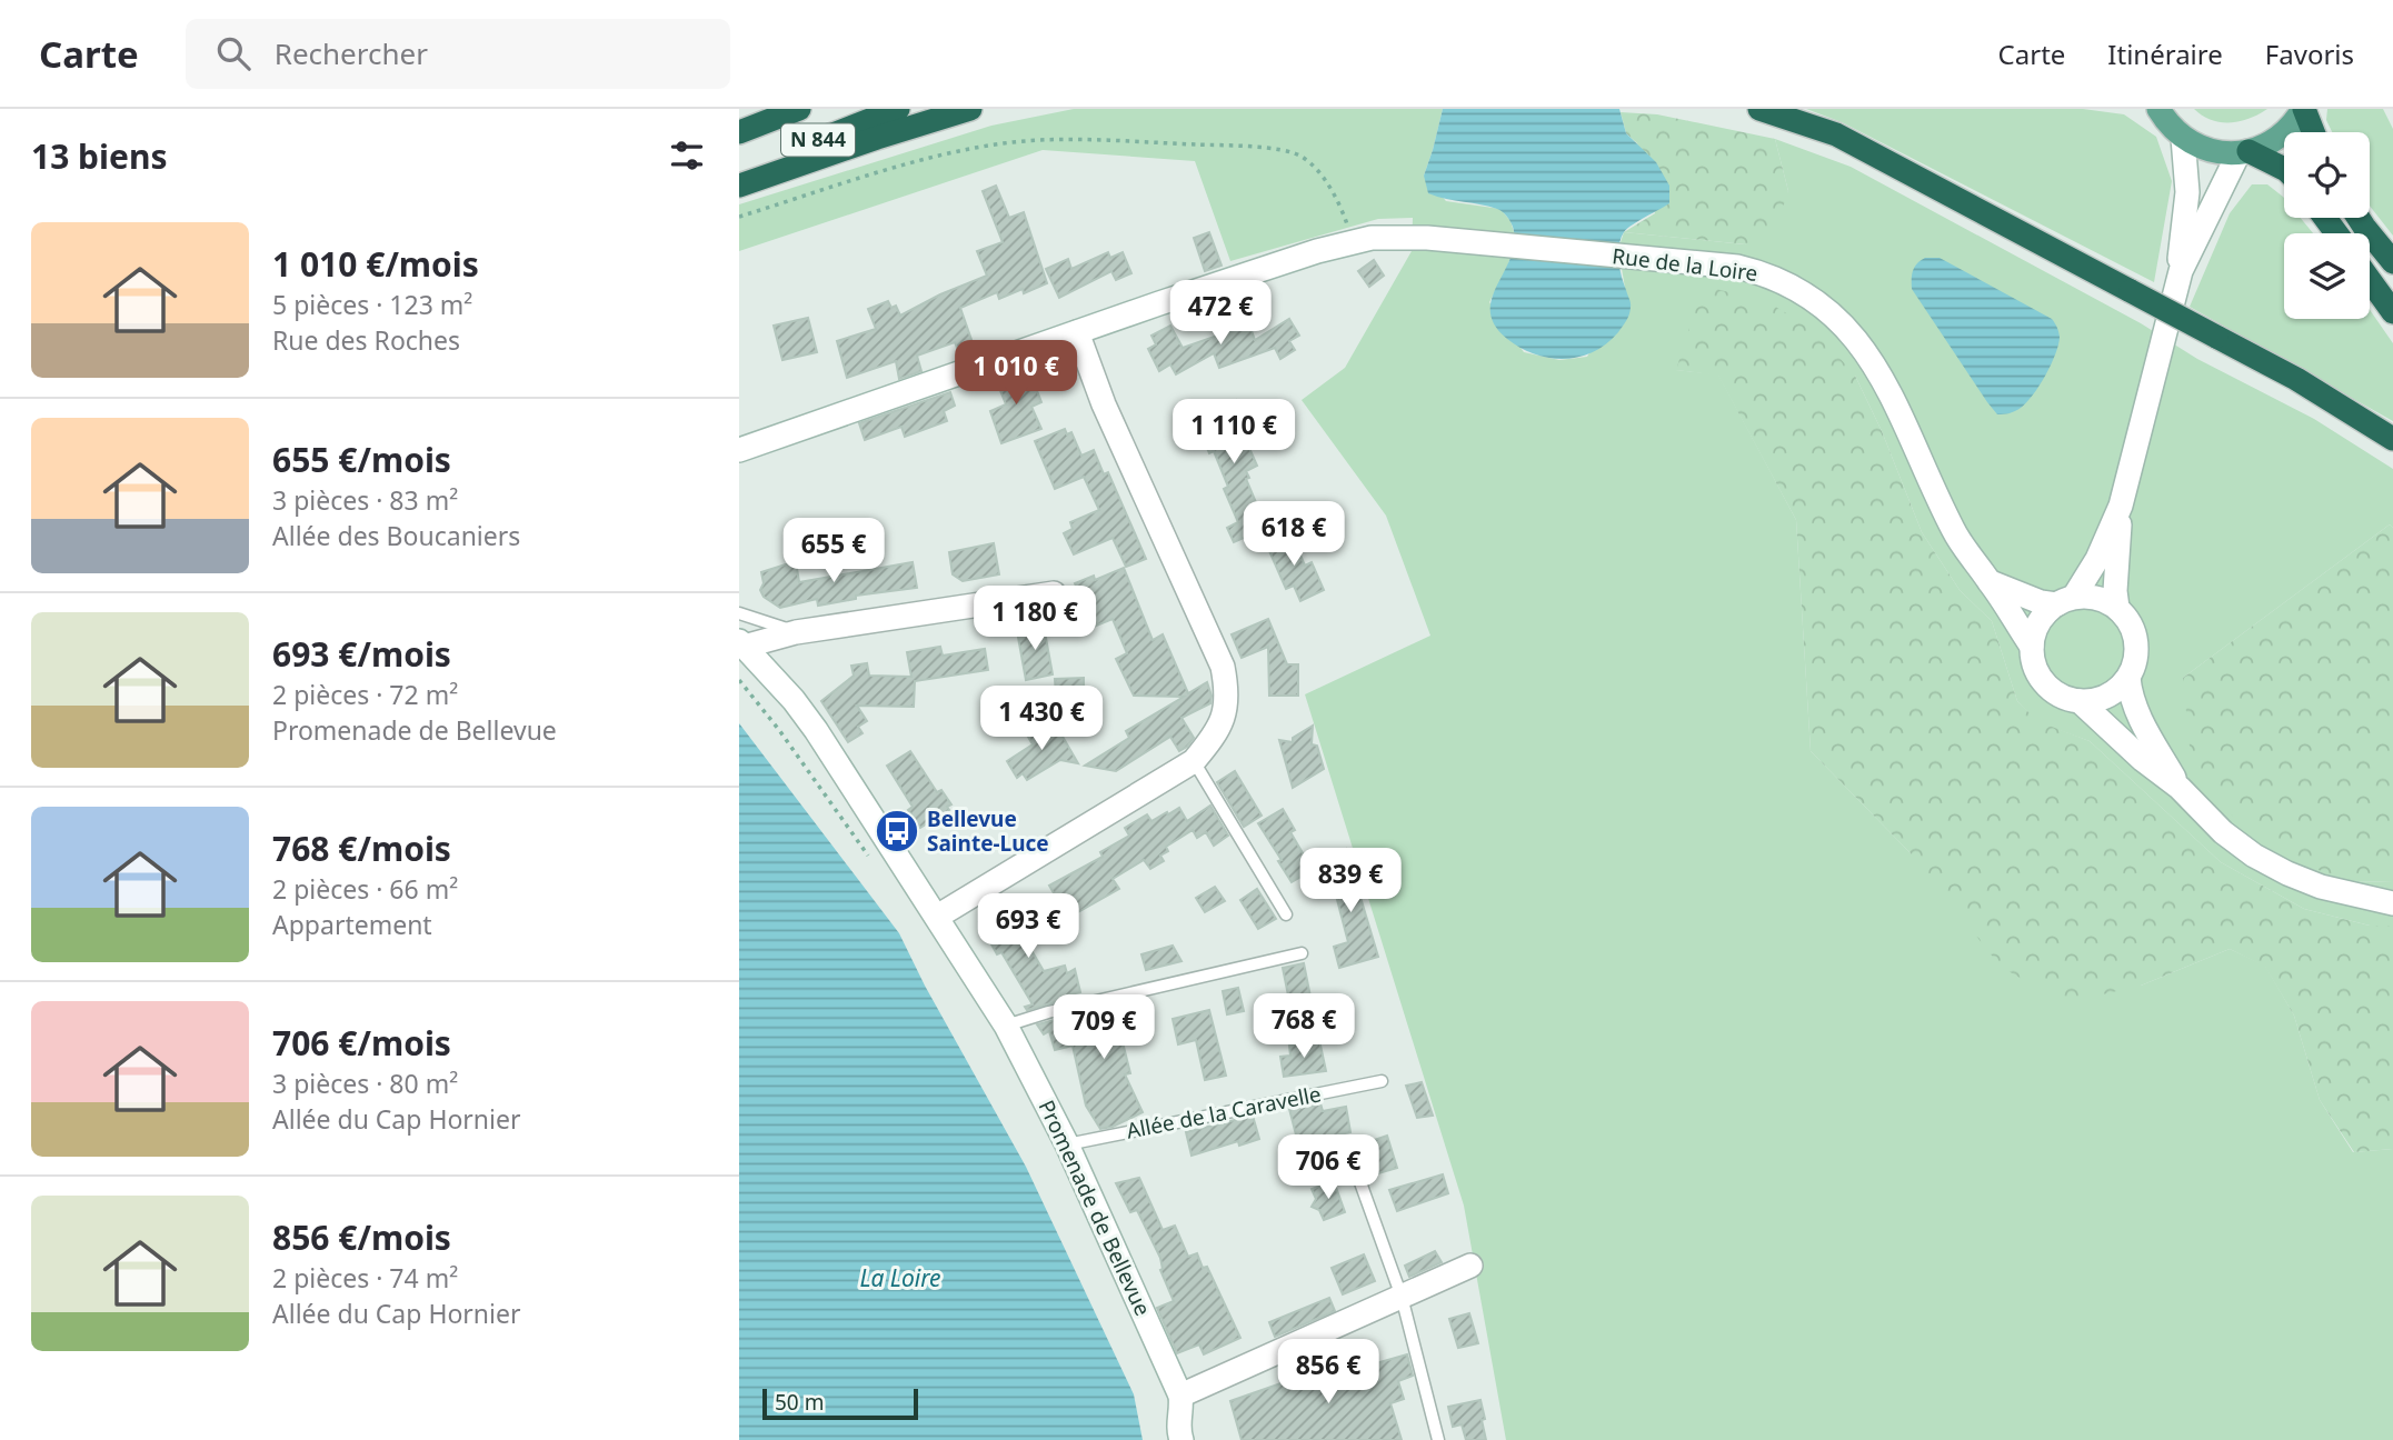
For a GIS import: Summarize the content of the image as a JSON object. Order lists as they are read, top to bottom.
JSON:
{
  "streets": {
    "highway": ["N 844"],
    "street": ["Rue de la Loire", "Promenade de Bellevue"],
    "lane": ["Allée de la Caravelle"]
  },
  "crossings": [
    ["Allée de la Caravelle", "Promenade de Bellevue"]
  ],
  "water": ["La Loire"],
  "places": {
    "bus stop": ["Bellevue Sainte-Luce"]
  },
  "scale_bar": "50 m",
  "page": {
    "header": "Carte",
    "search": "Rechercher",
    "nav": ["Carte", "Itinéraire", "Favoris"],
    "heading": "13 biens",
    "list": [
      {
        "name": "1 010 €/mois",
        "note": "5 pièces · 123 m² · Rue des Roches"
      },
      {
        "name": "655 €/mois",
        "note": "3 pièces · 83 m² · Allée des Boucaniers"
      },
      {
        "name": "693 €/mois",
        "note": "2 pièces · 72 m² · Promenade de Bellevue"
      },
      {
        "name": "768 €/mois",
        "note": "2 pièces · 66 m² · Appartement"
      },
      {
        "name": "706 €/mois",
        "note": "3 pièces · 80 m² · Allée du Cap Hornier"
      },
      {
        "name": "856 €/mois",
        "note": "2 pièces · 74 m² · Allée du Cap Hornier"
      }
    ],
    "price": [
      "472 €",
      "1 010 €",
      "1 110 €",
      "618 €",
      "655 €",
      "1 180 €",
      "1 430 €",
      "839 €",
      "693 €",
      "768 €",
      "709 €",
      "706 €",
      "856 €"
    ],
    "scale": "50 m"
  }
}
